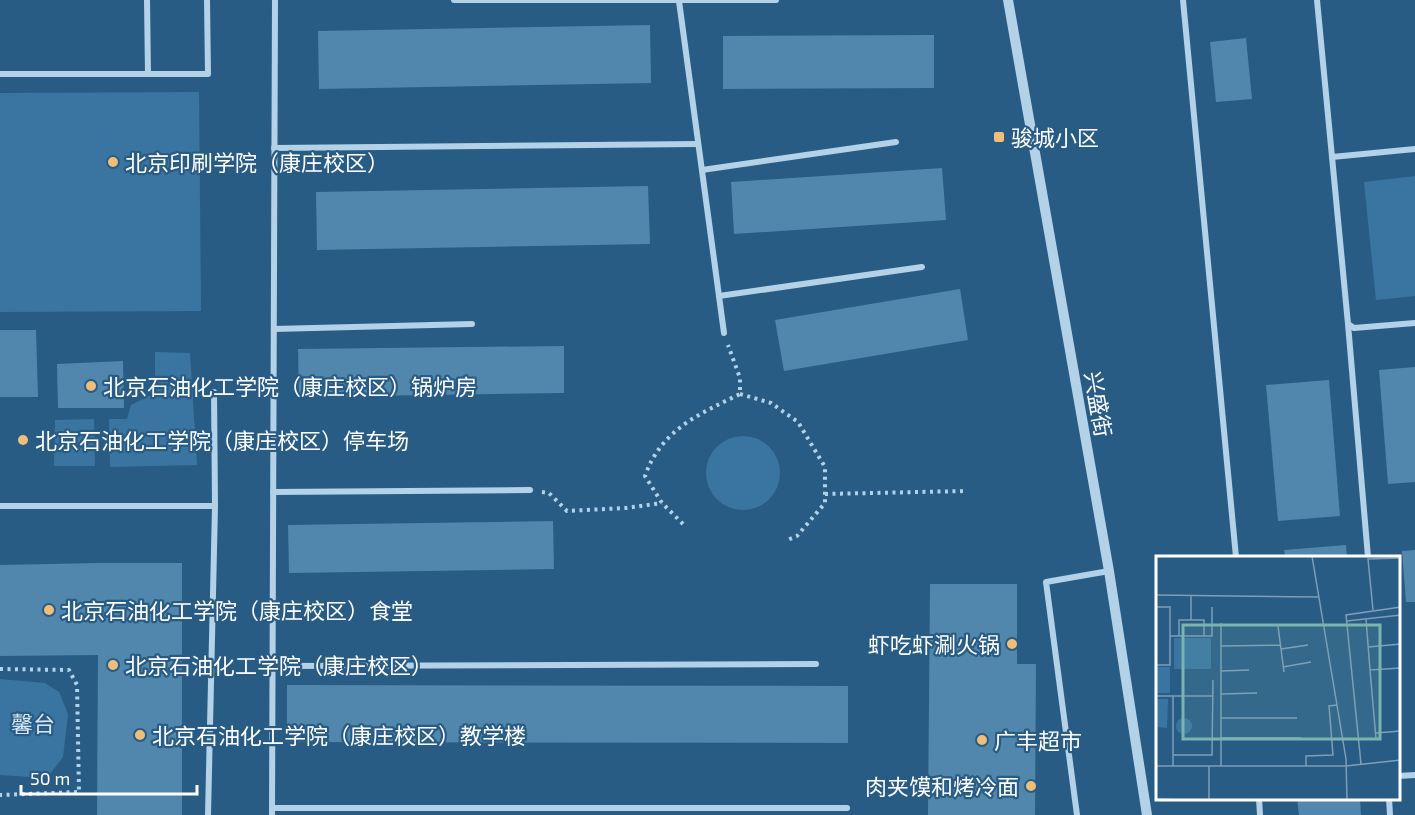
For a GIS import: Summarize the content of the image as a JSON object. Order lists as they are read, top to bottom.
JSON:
{
  "streets": {
    "street": ["兴盛街"]
  },
  "parks": ["馨台"],
  "places": {
    "transit": ["骏城小区"],
    "other": [
      "北京印刷学院（康庄校区）",
      "北京石油化工学院（康庄校区）锅炉房",
      "北京石油化工学院（康庄校区）停车场",
      "北京石油化工学院（康庄校区）食堂",
      "虾吃虾涮火锅",
      "北京石油化工学院（康庄校区）",
      "北京石油化工学院（康庄校区）教学楼",
      "广丰超市",
      "肉夹馍和烤冷面"
    ]
  },
  "scale_bar": "50 m"
}
